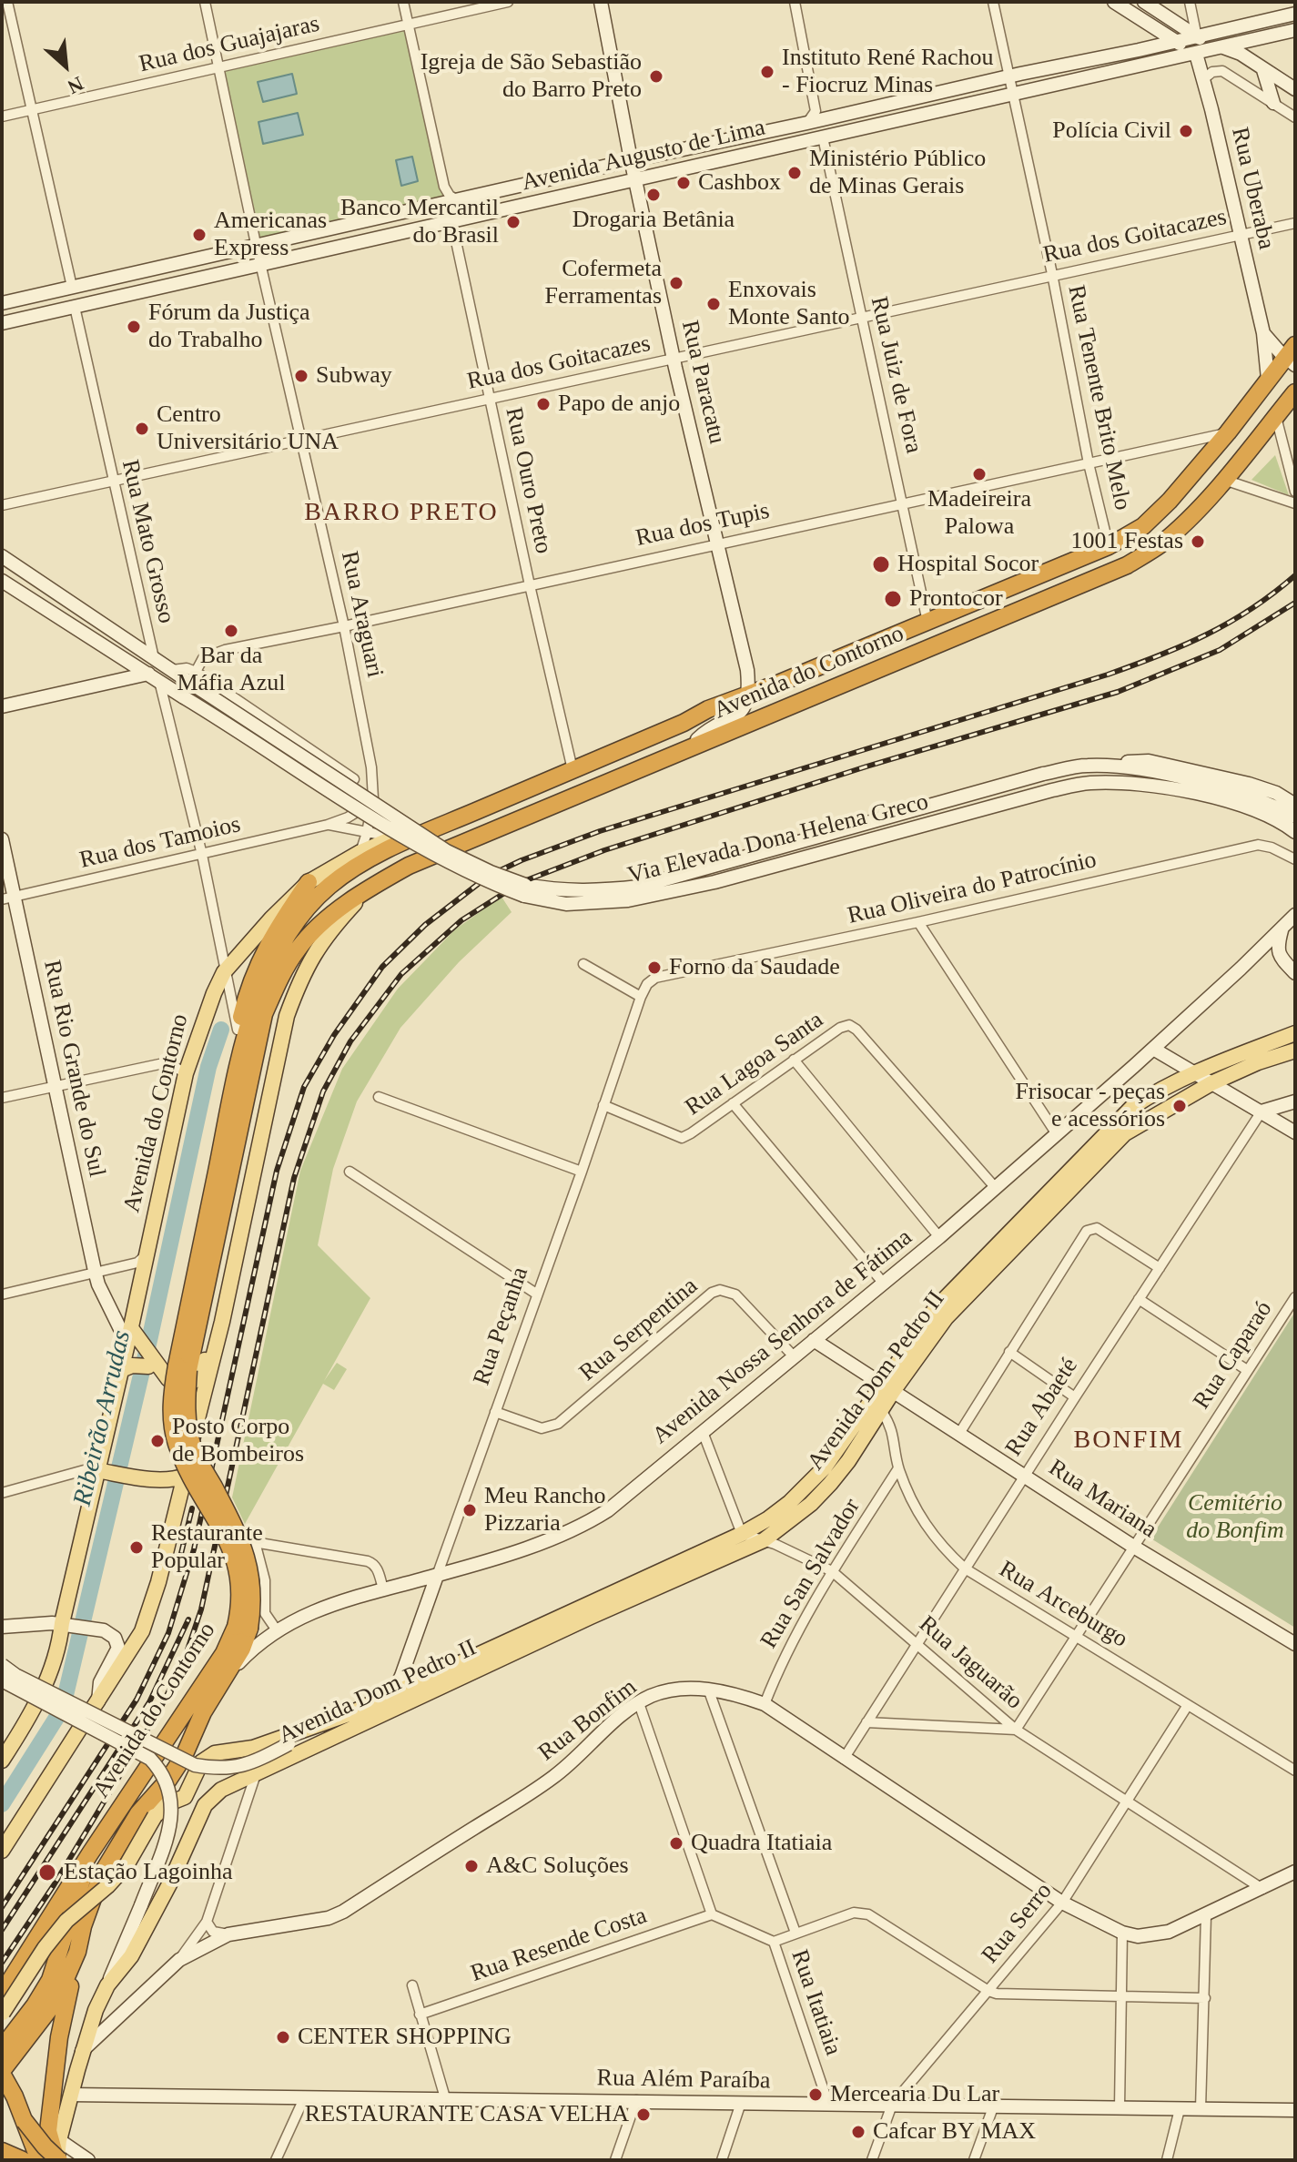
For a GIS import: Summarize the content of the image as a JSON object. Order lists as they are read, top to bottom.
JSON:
{
  "streets": {
    "highway": ["Avenida do Contorno"],
    "main road": [
      "Avenida Augusto de Lima",
      "Rua Uberaba",
      "Rua Paracatu",
      "Via Elevada Dona Helena Greco",
      "Rua Rio Grande do Sul",
      "Rua Peçanha",
      "Avenida Nossa Senhora de Fátima",
      "Avenida Dom Pedro II",
      "Rua Mariana",
      "Rua Bonfim",
      "Rua Além Paraíba"
    ],
    "street": [
      "Rua dos Guajajaras",
      "Rua dos Goitacazes",
      "Rua Juiz de Fora",
      "Rua Tenente Brito Melo",
      "Rua Ouro Preto",
      "Rua dos Tupis",
      "Rua Mato Grosso",
      "Rua Araguari",
      "Rua dos Tamoios",
      "Rua Oliveira do Patrocínio",
      "Rua Lagoa Santa",
      "Rua Serpentina",
      "Rua Caparaó",
      "Rua Abaeté",
      "Rua San Salvador",
      "Rua Arceburgo",
      "Rua Jaguarão",
      "Rua Serro",
      "Rua Resende Costa",
      "Rua Itatiaia"
    ]
  },
  "crossings": [
    ["Rua dos Guajajaras", "Rua Araguari"],
    ["Avenida Augusto de Lima", "Rua Uberaba"],
    ["Avenida Augusto de Lima", "Rua Juiz de Fora"],
    ["Avenida Augusto de Lima", "Rua Paracatu"],
    ["Avenida Augusto de Lima", "Rua Tenente Brito Melo"],
    ["Avenida Augusto de Lima", "Rua Ouro Preto"],
    ["Avenida Augusto de Lima", "Rua Mato Grosso"],
    ["Avenida Augusto de Lima", "Rua Araguari"],
    ["Rua Uberaba", "Rua dos Goitacazes"],
    ["Rua Uberaba", "Avenida do Contorno"],
    ["Rua dos Goitacazes", "Rua Juiz de Fora"],
    ["Rua dos Goitacazes", "Rua Paracatu"],
    ["Rua dos Goitacazes", "Rua Tenente Brito Melo"],
    ["Rua dos Goitacazes", "Rua Ouro Preto"],
    ["Rua dos Goitacazes", "Rua Mato Grosso"],
    ["Rua dos Goitacazes", "Rua Araguari"],
    ["Rua Juiz de Fora", "Rua dos Tupis"],
    ["Rua Juiz de Fora", "Avenida do Contorno"],
    ["Rua Paracatu", "Rua dos Tupis"],
    ["Rua Paracatu", "Avenida do Contorno"],
    ["Rua Tenente Brito Melo", "Rua dos Tupis"],
    ["Rua Tenente Brito Melo", "Avenida do Contorno"],
    ["Rua Ouro Preto", "Rua dos Tupis"],
    ["Rua Ouro Preto", "Avenida do Contorno"],
    ["Rua dos Tupis", "Rua Araguari"],
    ["Rua dos Tupis", "Avenida do Contorno"],
    ["Rua dos Tupis", "Via Elevada Dona Helena Greco"],
    ["Rua Mato Grosso", "Via Elevada Dona Helena Greco"],
    ["Rua Araguari", "Avenida do Contorno"],
    ["Rua Araguari", "Rua dos Tamoios"],
    ["Avenida do Contorno", "Rua dos Tamoios"],
    ["Avenida do Contorno", "Rua Rio Grande do Sul"],
    ["Avenida do Contorno", "Avenida Nossa Senhora de Fátima"],
    ["Rua dos Tamoios", "Rua Rio Grande do Sul"],
    ["Rua Oliveira do Patrocínio", "Rua Peçanha"],
    ["Rua Lagoa Santa", "Rua Peçanha"],
    ["Rua Lagoa Santa", "Avenida Nossa Senhora de Fátima"],
    ["Rua Peçanha", "Rua Serpentina"],
    ["Rua Peçanha", "Avenida Nossa Senhora de Fátima"],
    ["Rua Peçanha", "Avenida Dom Pedro II"],
    ["Rua Serpentina", "Avenida Nossa Senhora de Fátima"],
    ["Avenida Nossa Senhora de Fátima", "Rua Mariana"],
    ["Rua Caparaó", "Rua Mariana"],
    ["Rua Caparaó", "Rua Arceburgo"],
    ["Rua Caparaó", "Rua Jaguarão"],
    ["Avenida Dom Pedro II", "Rua Mariana"],
    ["Avenida Dom Pedro II", "Rua Arceburgo"],
    ["Avenida Dom Pedro II", "Rua Jaguarão"],
    ["Avenida Dom Pedro II", "Rua Bonfim"],
    ["Avenida Dom Pedro II", "Rua Além Paraíba"],
    ["Rua Abaeté", "Rua Mariana"],
    ["Rua Abaeté", "Rua Arceburgo"],
    ["Rua Abaeté", "Rua Jaguarão"],
    ["Rua Abaeté", "Rua Bonfim"],
    ["Rua San Salvador", "Rua Arceburgo"],
    ["Rua San Salvador", "Rua Jaguarão"],
    ["Rua San Salvador", "Rua Bonfim"],
    ["Rua Arceburgo", "Rua Serro"],
    ["Rua Jaguarão", "Rua Bonfim"],
    ["Rua Jaguarão", "Rua Serro"],
    ["Rua Bonfim", "Rua Serro"],
    ["Rua Serro", "Rua Além Paraíba"],
    ["Rua Resende Costa", "Rua Itatiaia"],
    ["Rua Itatiaia", "Rua Além Paraíba"]
  ],
  "districts": ["BARRO PRETO", "BONFIM"],
  "water": ["Ribeirão Arrudas"],
  "parks": ["Cemitério do Bonfim"],
  "places": [
    "Instituto René Rachou - Fiocruz Minas",
    "Igreja de São Sebastião do Barro Preto",
    "Polícia Civil",
    "Ministério Público de Minas Gerais",
    "Cashbox",
    "Drogaria Betânia",
    "Banco Mercantil do Brasil",
    "Americanas Express",
    "Cofermeta Ferramentas",
    "Enxovais Monte Santo",
    "Fórum da Justiça do Trabalho",
    "Subway",
    "Papo de anjo",
    "Centro Universitário UNA",
    "Madeireira Palowa",
    "1001 Festas",
    "Hospital Socor",
    "Prontocor",
    "Bar da Máfia Azul",
    "Forno da Saudade",
    "Frisocar - peças e acessórios",
    "Posto Corpo de Bombeiros",
    "Meu Rancho Pizzaria",
    "Restaurante Popular",
    "Quadra Itatiaia",
    "A&C Soluções",
    "Estação Lagoinha",
    "CENTER SHOPPING",
    "Mercearia Du Lar",
    "RESTAURANTE CASA VELHA",
    "Cafcar BY MAX"
  ],
  "north": "bottom right"
}
